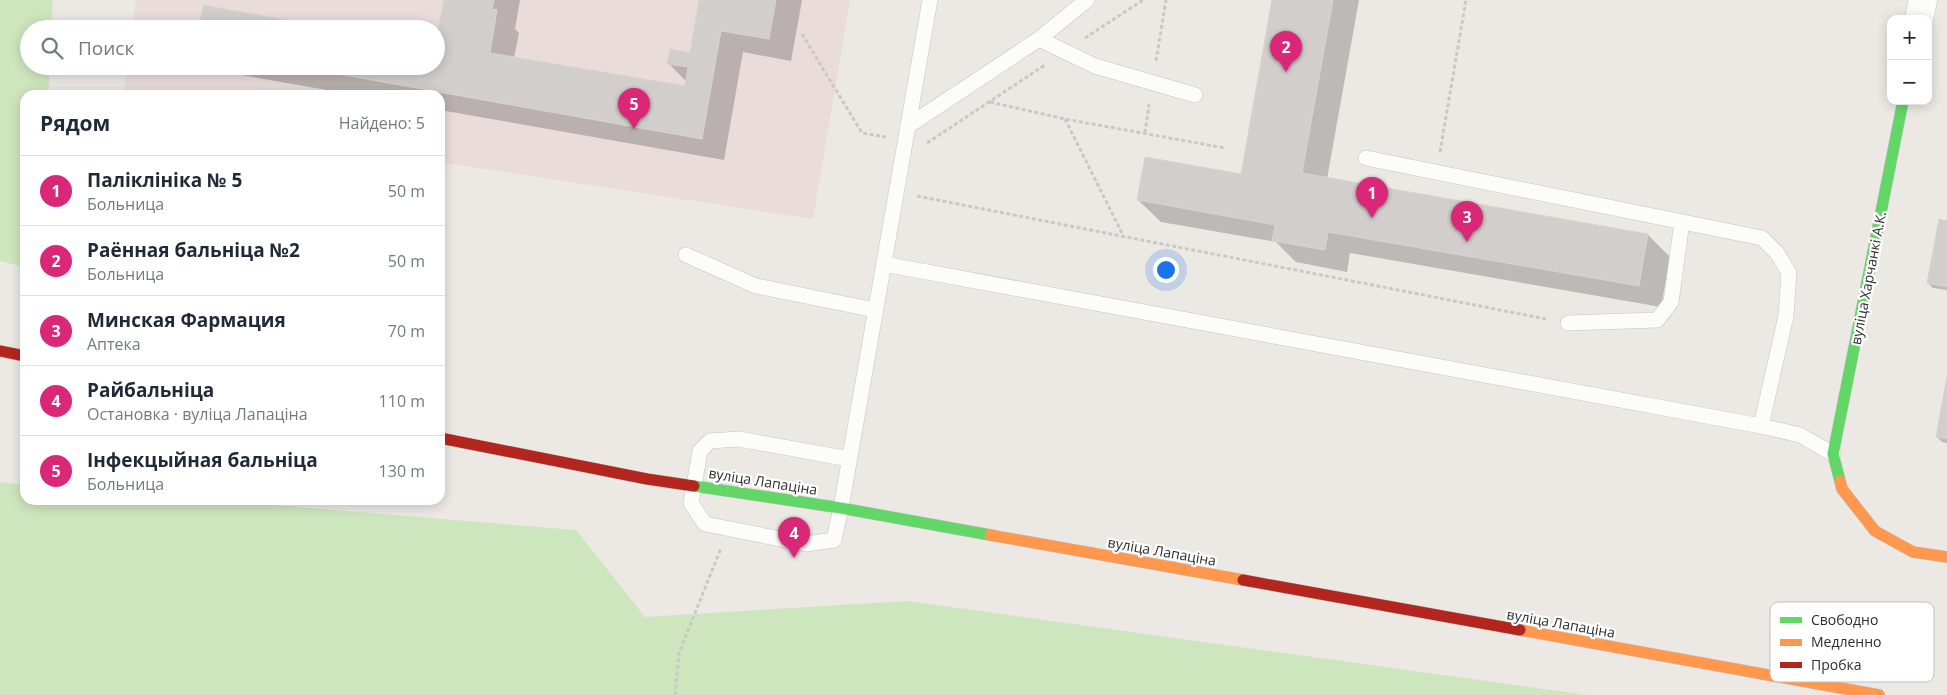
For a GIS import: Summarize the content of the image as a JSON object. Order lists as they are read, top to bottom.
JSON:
{
  "streets": {
    "main road": ["вуліца Харчанкі А.К.", "вуліца Лапаціна"]
  },
  "legend": ["Свободно", "Медленно", "Пробка"],
  "page": {
    "map_buttons": ["+", "−"],
    "search": "Поиск",
    "pins": [
      "2",
      "5",
      "1",
      "3",
      "4"
    ],
    "heading": ["Рядом", "Найдено: 5"],
    "list": [
      {
        "mark": "1",
        "name": "Паліклініка № 5",
        "note": "Больница",
        "value": "50 m"
      },
      {
        "mark": "2",
        "name": "Раённая бальніца №2",
        "note": "Больница",
        "value": "50 m"
      },
      {
        "mark": "3",
        "name": "Минская Фармация",
        "note": "Аптека",
        "value": "70 m"
      },
      {
        "mark": "4",
        "name": "Райбальніца",
        "note": "Остановка · вуліца Лапаціна",
        "value": "110 m"
      },
      {
        "mark": "5",
        "name": "Інфекцыйная бальніца",
        "note": "Больница",
        "value": "130 m"
      }
    ]
  }
}
